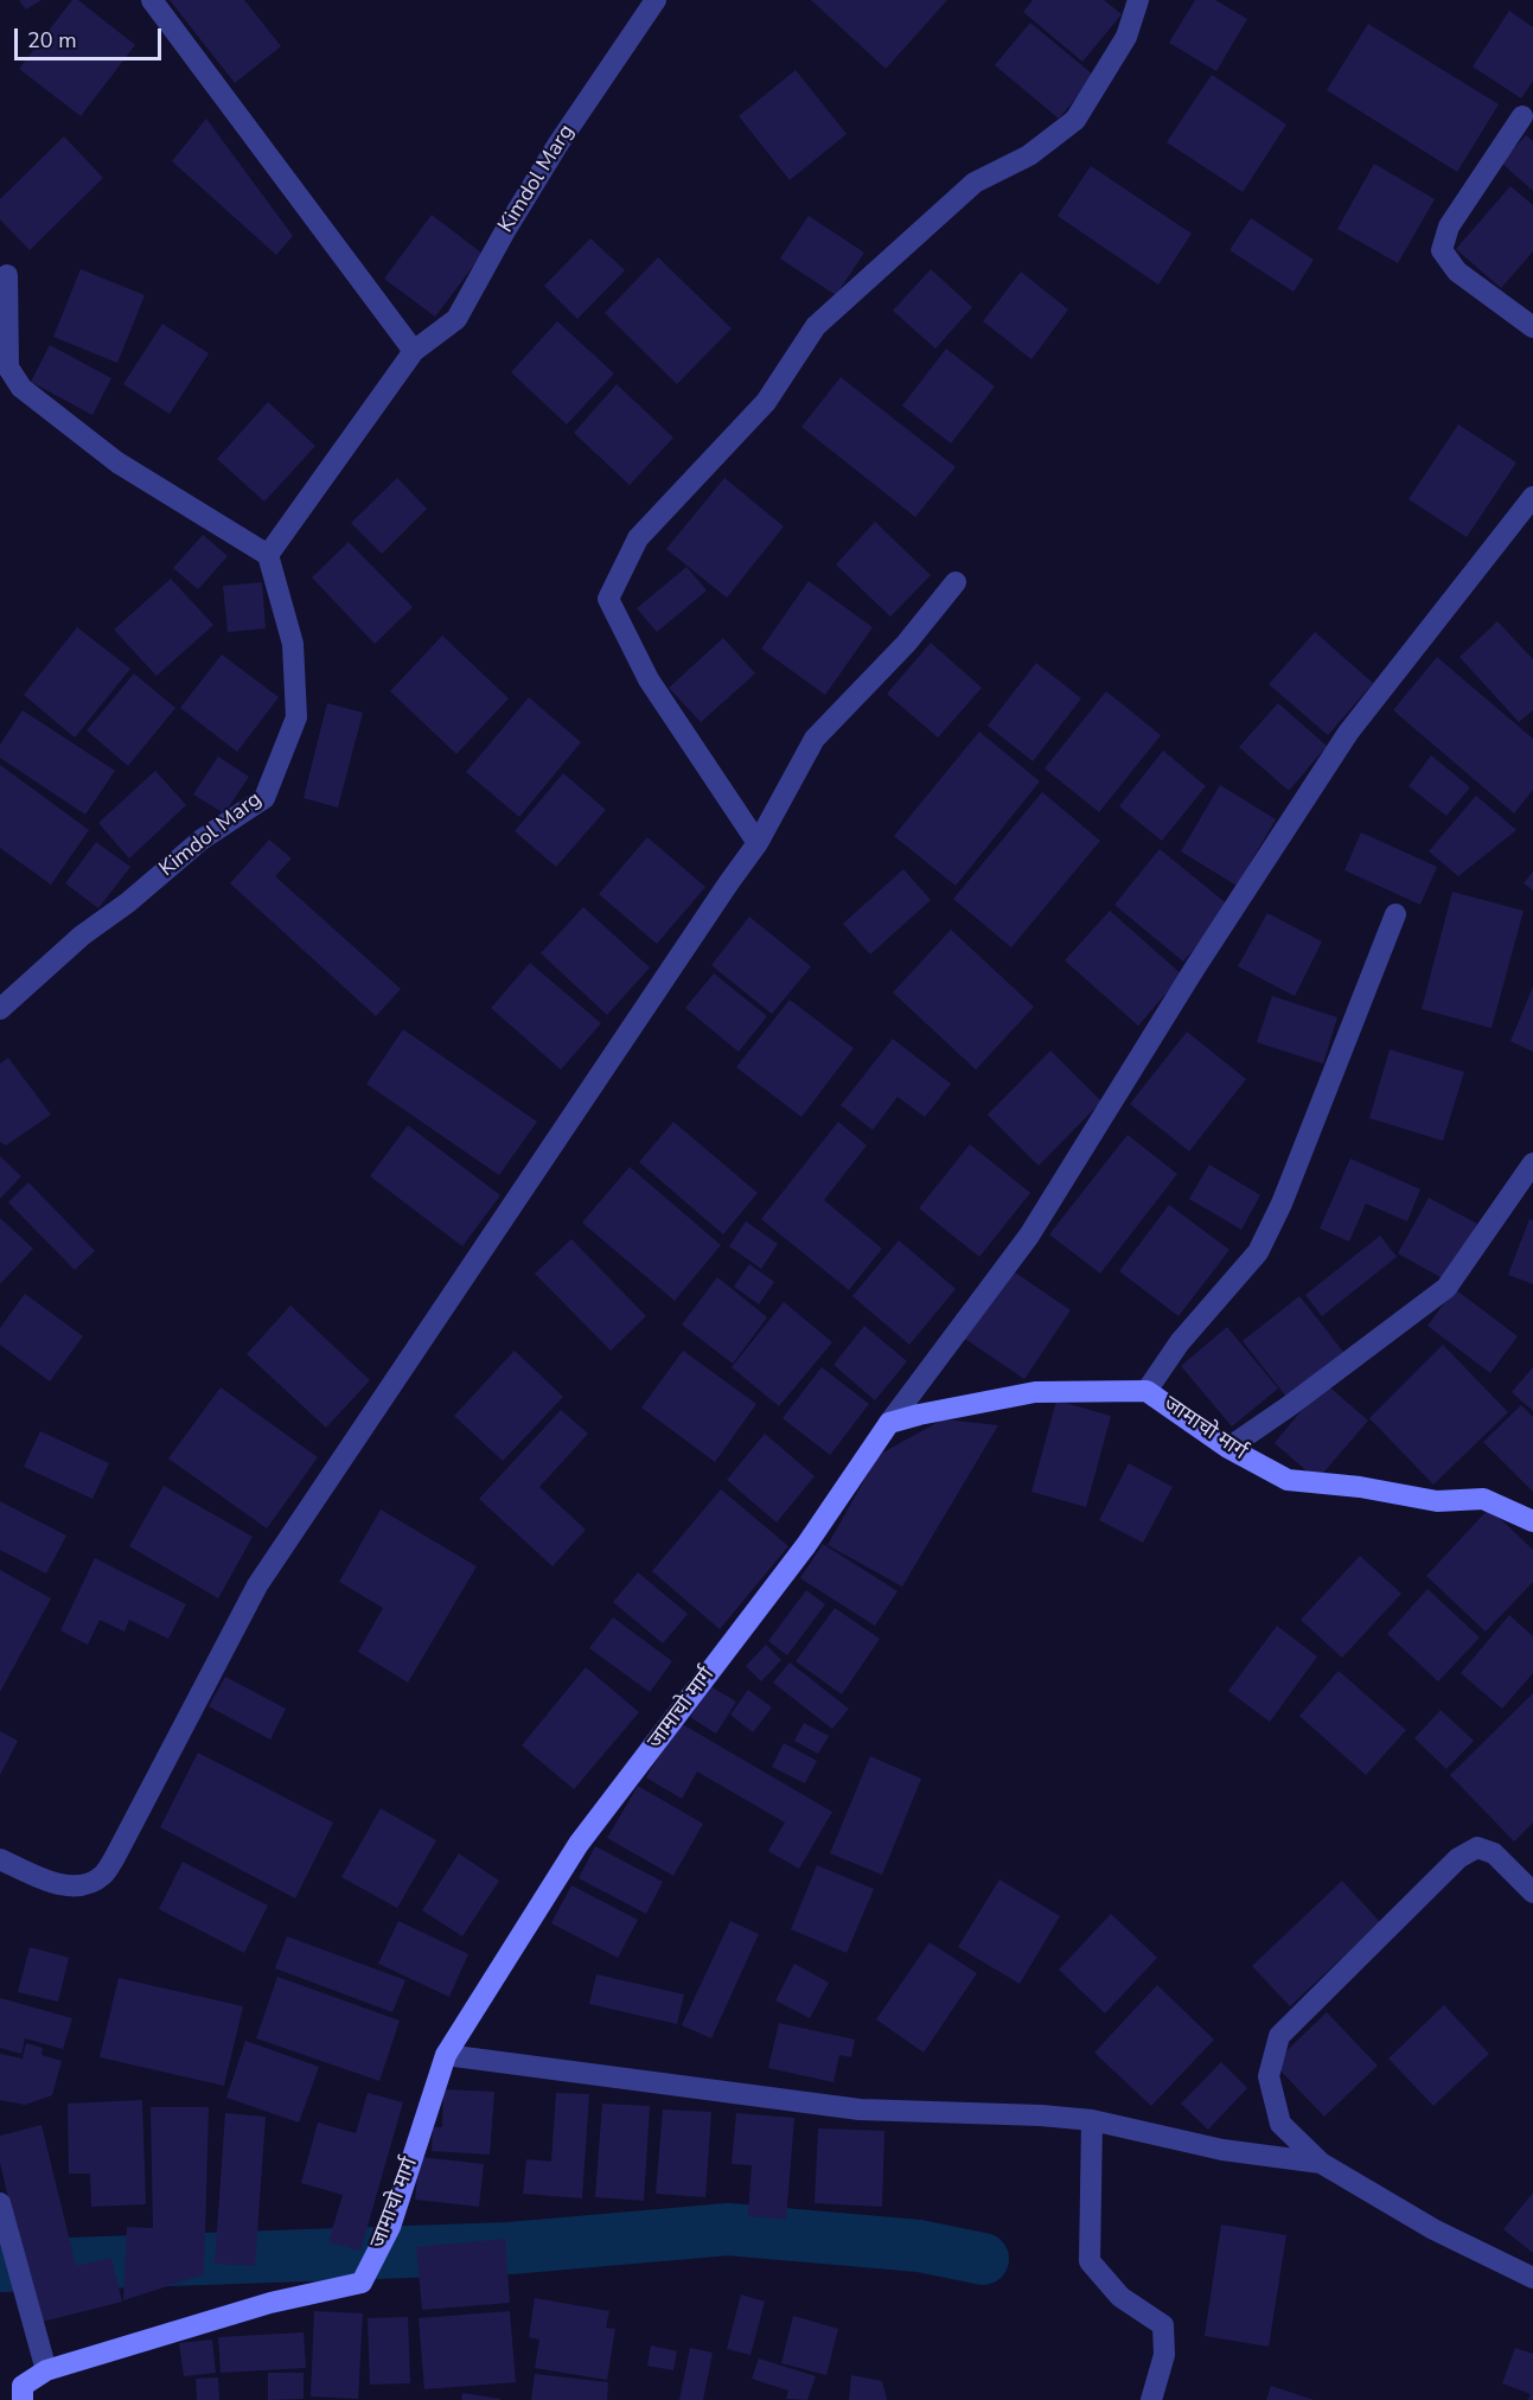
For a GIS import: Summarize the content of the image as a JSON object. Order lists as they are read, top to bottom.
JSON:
{
  "streets": {
    "street": ["Kimdol Marg", "जामाचो मार्ग"]
  },
  "scale_bar": "20 m"
}
